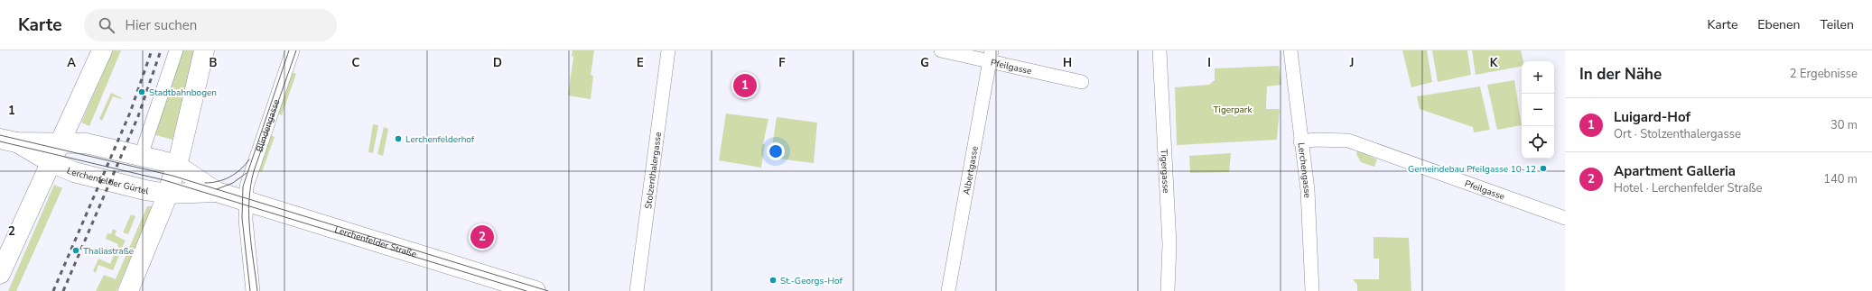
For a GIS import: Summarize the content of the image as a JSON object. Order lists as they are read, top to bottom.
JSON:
{
  "streets": {
    "main road": ["Lerchenfelder Gürtel", "Lerchenfelder Straße"],
    "street": [
      "Pfeilgasse",
      "Blindengasse",
      "Lerchengasse",
      "Stolzenthalergasse",
      "Albertgasse",
      "Tigergasse"
    ]
  },
  "crossings": [
    ["Pfeilgasse", "Lerchengasse"],
    ["Pfeilgasse", "Albertgasse"],
    ["Blindengasse", "Lerchenfelder Straße"],
    ["Lerchenfelder Gürtel", "Lerchenfelder Straße"]
  ],
  "parks": ["Tigerpark"],
  "places": [
    "Stadtbahnbogen",
    "Lerchenfelderhof",
    "Gemeindebau Pfeilgasse 10-12",
    "Thaliastraße",
    "St.-Georgs-Hof"
  ],
  "page": {
    "header": "Karte",
    "search": "Hier suchen",
    "nav": ["Karte", "Ebenen", "Teilen"],
    "heading": ["In der Nähe", "2 Ergebnisse"],
    "map_buttons": ["+", "−"],
    "pins": ["1", "2"],
    "list": [
      {
        "mark": "1",
        "name": "Luigard-Hof",
        "note": "Ort · Stolzenthalergasse",
        "value": "30 m"
      },
      {
        "mark": "2",
        "name": "Apartment Galleria",
        "note": "Hotel · Lerchenfelder Straße",
        "value": "140 m"
      }
    ]
  },
  "grid": {
    "columns": [
      "A",
      "B",
      "C",
      "D",
      "E",
      "F",
      "G",
      "H",
      "I",
      "J",
      "K"
    ],
    "rows": ["1", "2"]
  }
}
